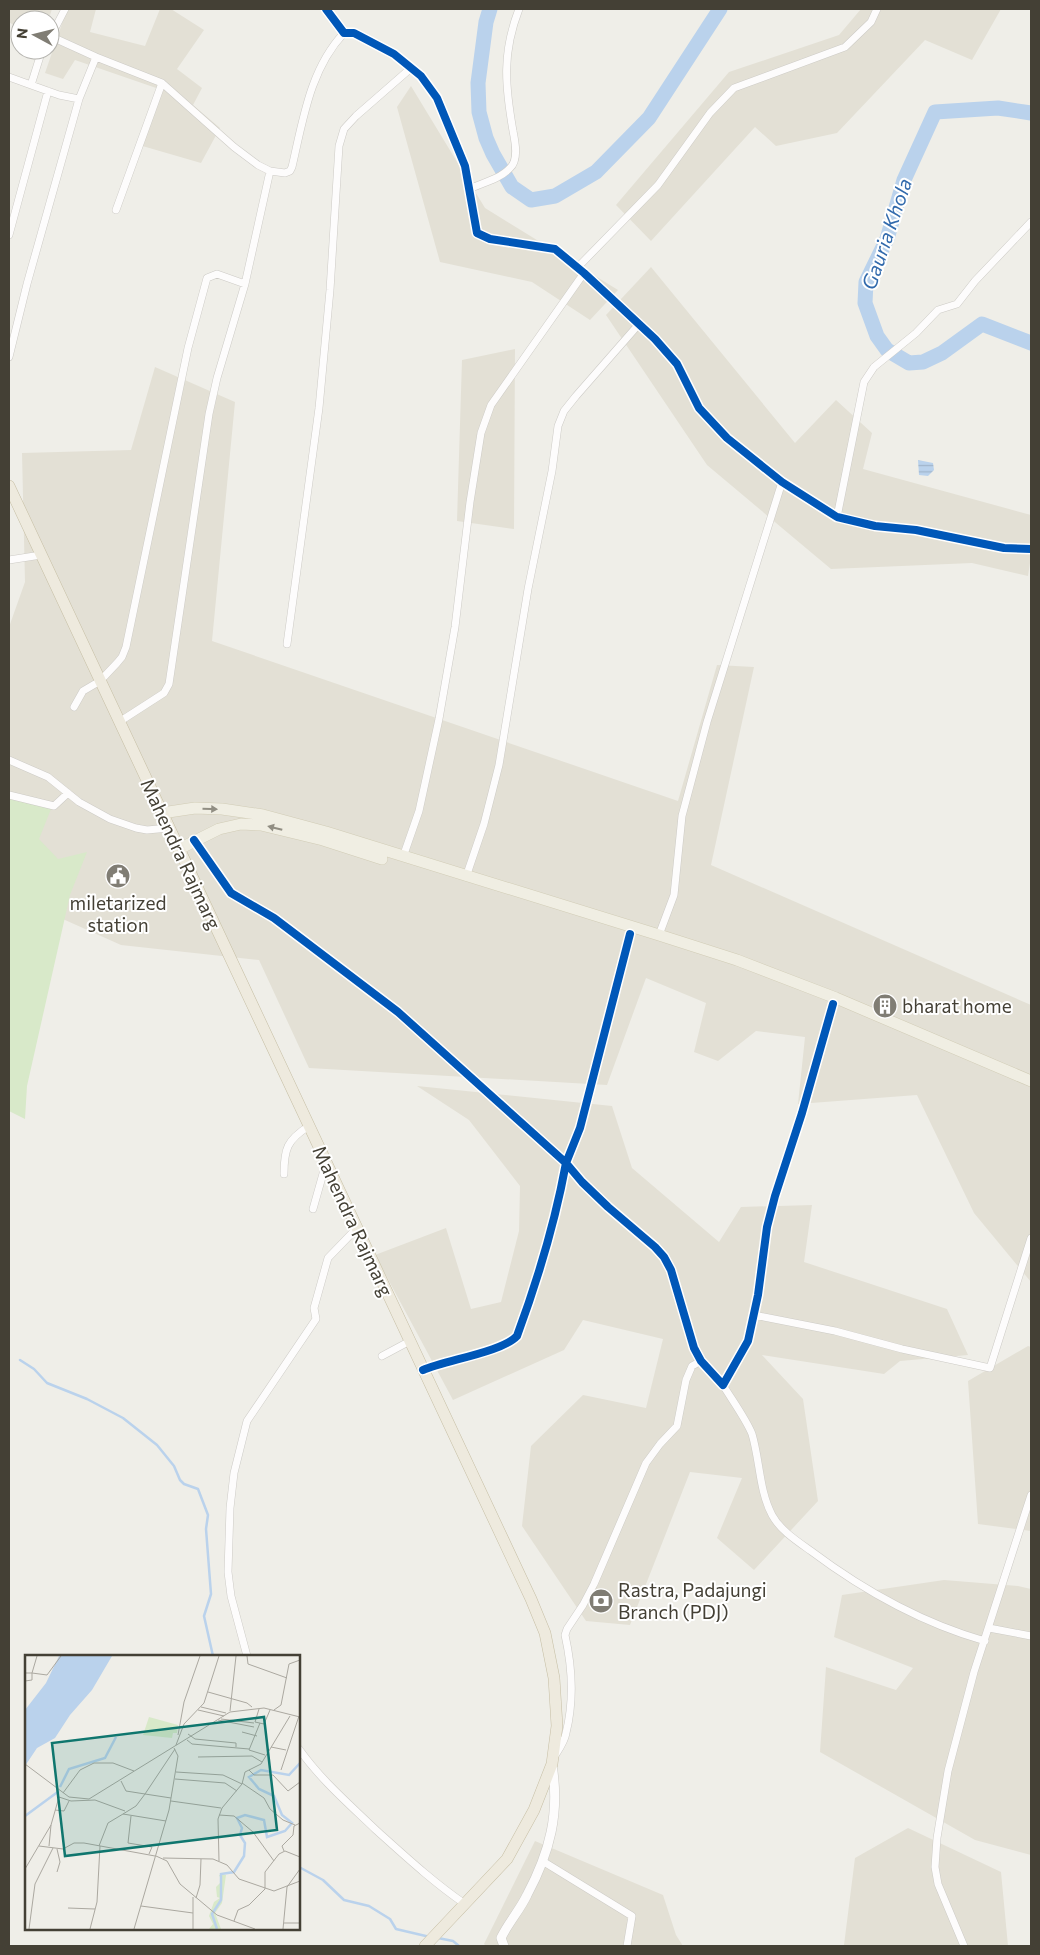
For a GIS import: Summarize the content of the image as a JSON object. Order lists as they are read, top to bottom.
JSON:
{
  "streets": {
    "highway": ["Mahendra Rajmarg"]
  },
  "water": ["Gauria Khola"],
  "places": {
    "public building": ["miletarized station"],
    "building": ["bharat home"],
    "bank": ["Rastra, Padajungi Branch (PDJ)"]
  },
  "north": "left"
}
